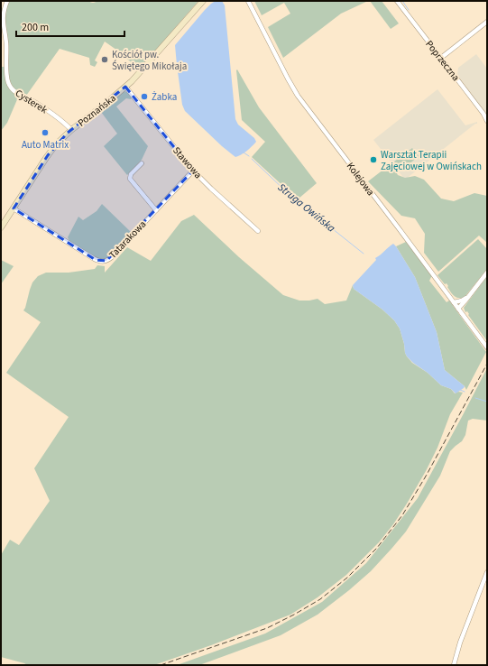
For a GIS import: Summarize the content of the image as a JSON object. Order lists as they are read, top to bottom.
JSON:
{
  "streets": {
    "main road": ["Poznańska"],
    "street": [
      "Poprzeczna",
      "Cysterek",
      "Stawowa",
      "Kolejowa",
      "Tatarakowa"
    ]
  },
  "crossings": [
    ["Cysterek", "Poznańska"],
    ["Poznańska", "Stawowa"],
    ["Poznańska", "Tatarakowa"],
    ["Stawowa", "Tatarakowa"]
  ],
  "water": ["Struga Owińska"],
  "places": [
    "Kościół pw. Świętego Mikołaja",
    "Żabka",
    "Auto Matrix",
    "Warsztat Terapii Zajęciowej w Owińskach"
  ],
  "scale_bar": "200 m"
}
